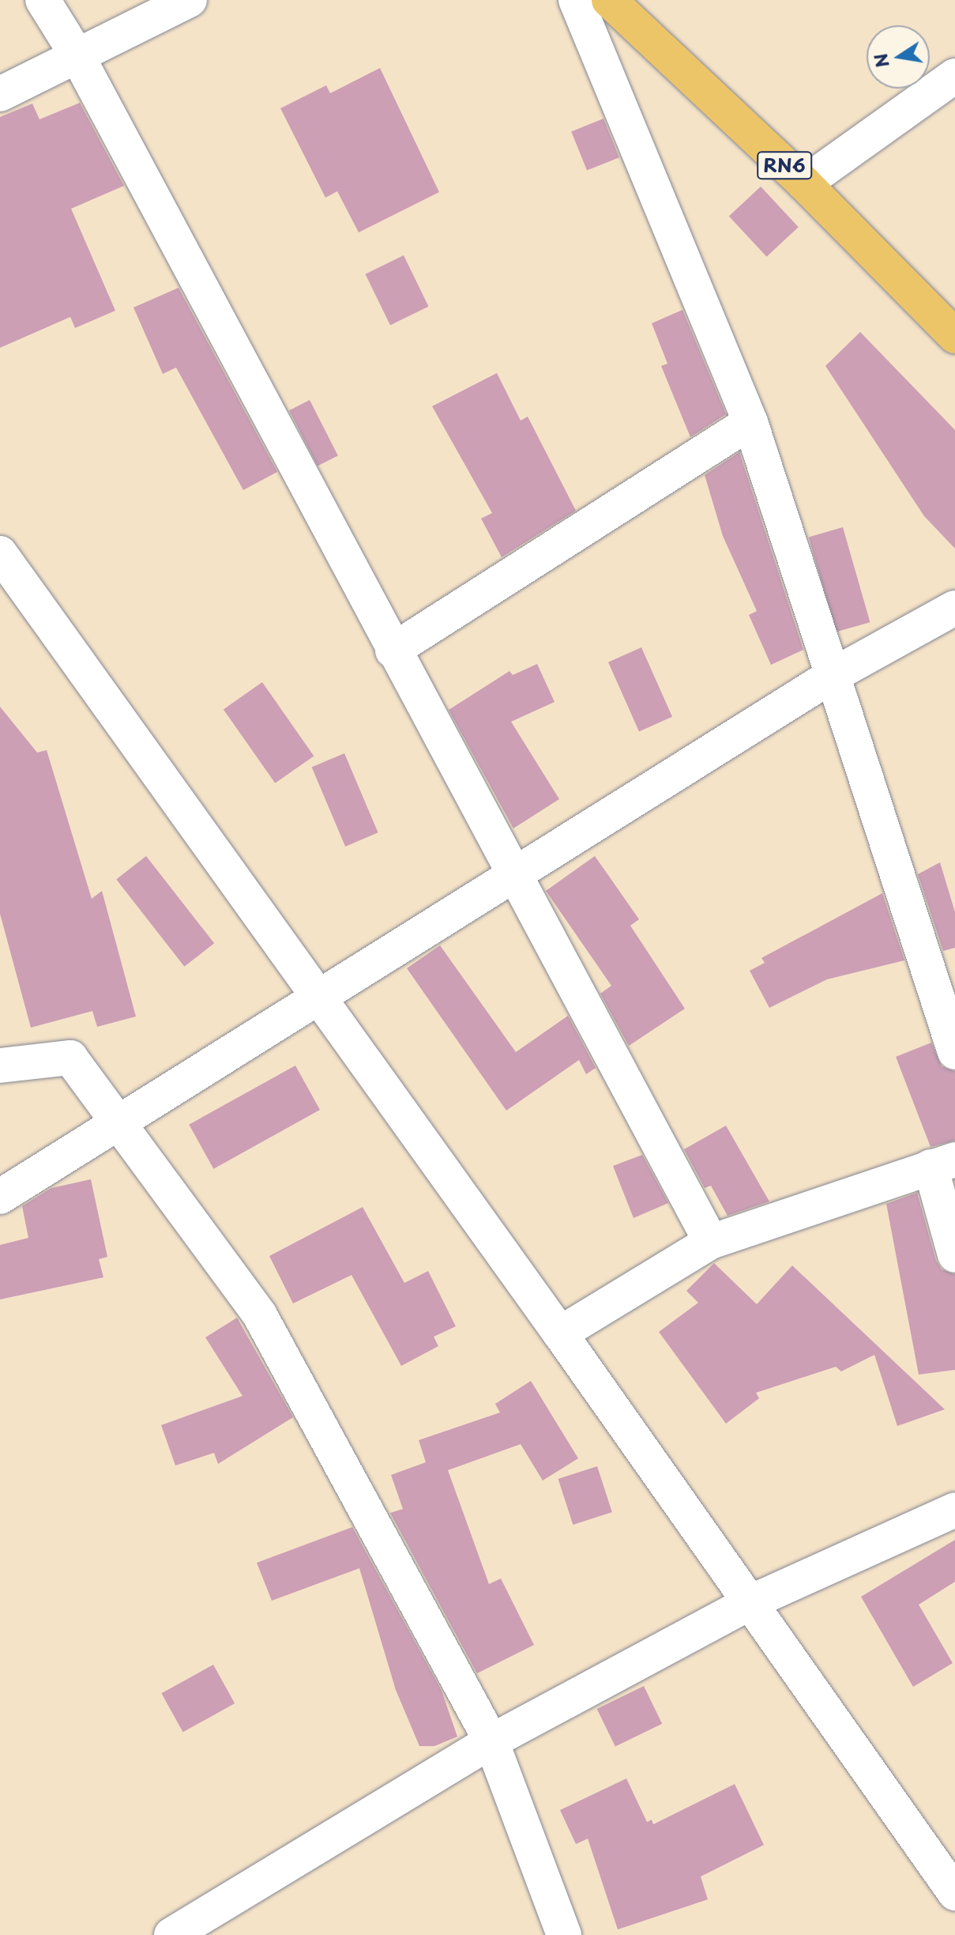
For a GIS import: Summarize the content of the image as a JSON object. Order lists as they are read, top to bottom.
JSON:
{
  "streets": {
    "highway": ["RN6"]
  },
  "north": "left"
}
